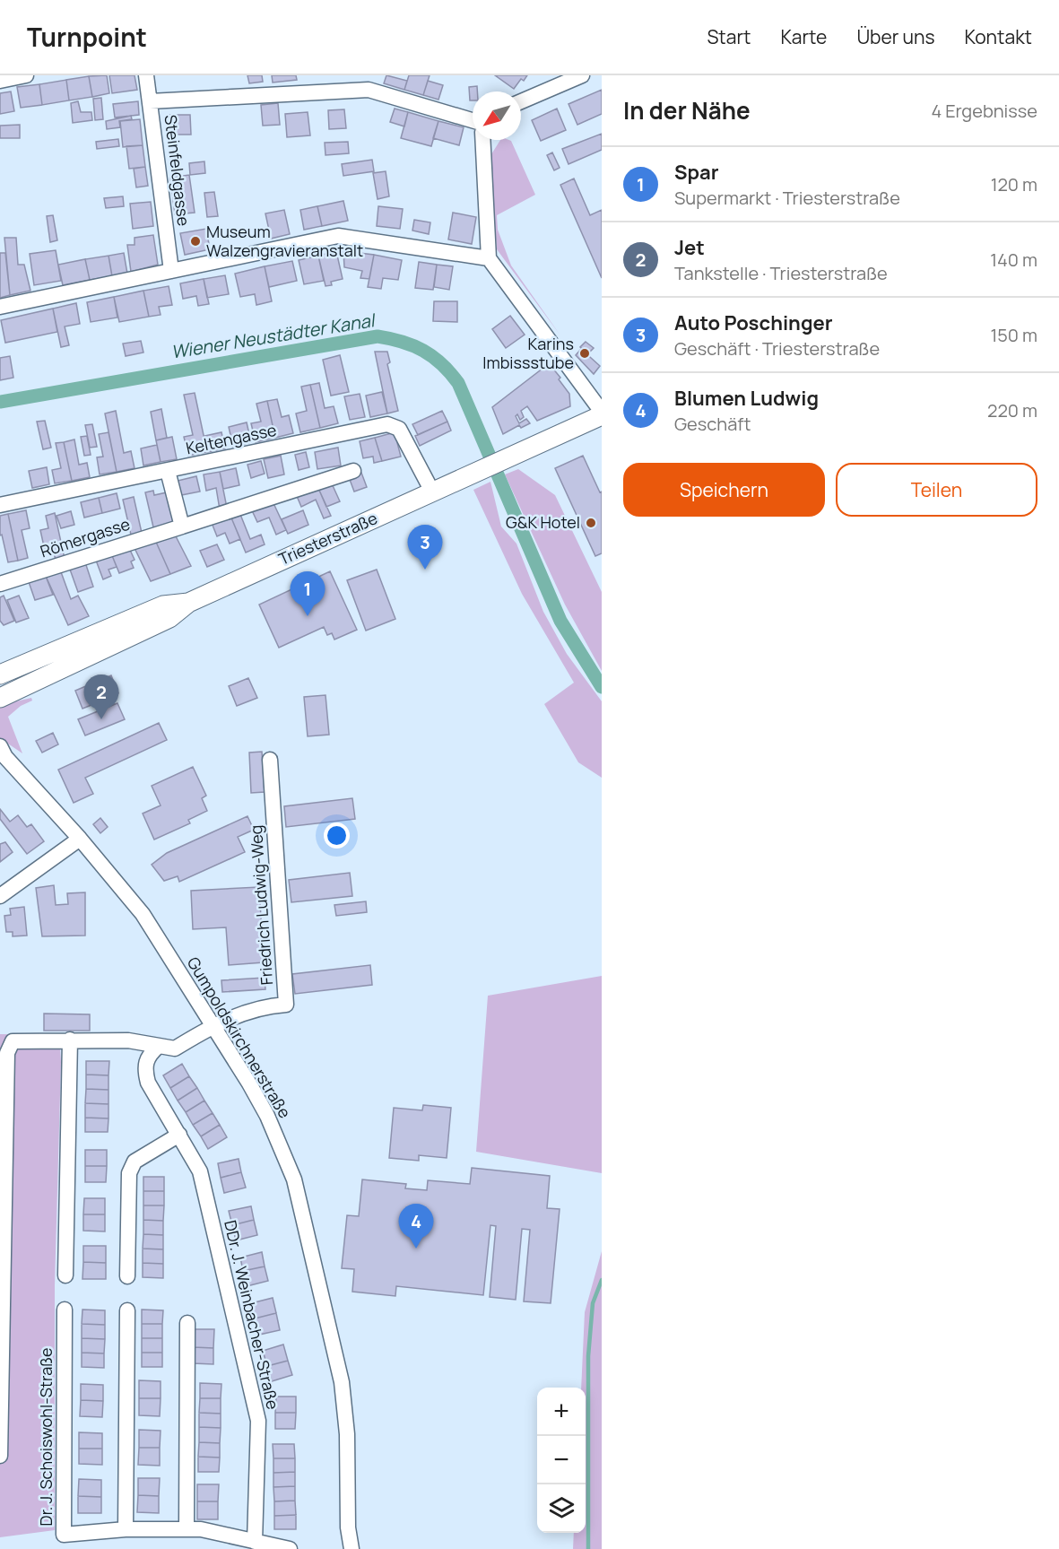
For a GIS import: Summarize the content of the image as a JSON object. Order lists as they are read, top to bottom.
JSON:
{
  "streets": {
    "main road": ["Triesterstraße"],
    "street": [
      "Steinfeldgasse",
      "Keltengasse",
      "Römergasse",
      "Friedrich Ludwig-Weg",
      "Gumpoldskirchnerstraße",
      "DDr. J. Weinbacher-Straße",
      "Dr. J. Schoiswohl-Straße"
    ]
  },
  "crossings": [
    ["Keltengasse", "Triesterstraße"],
    ["Friedrich Ludwig-Weg", "Gumpoldskirchnerstraße"],
    ["DDr. J. Weinbacher-Straße", "Dr. J. Schoiswohl-Straße"]
  ],
  "water": ["Wiener Neustädter Kanal"],
  "places": ["Museum Walzengravieranstalt", "Karins Imbissstube", "G&K Hotel"],
  "north": "bottom left",
  "page": {
    "header": "Turnpoint",
    "nav": [
      "Start",
      "Karte",
      "Über uns",
      "Kontakt"
    ],
    "heading": ["In der Nähe", "4 Ergebnisse"],
    "list": [
      {
        "mark": "1",
        "name": "Spar",
        "note": "Supermarkt · Triesterstraße",
        "value": "120 m"
      },
      {
        "mark": "2",
        "name": "Jet",
        "note": "Tankstelle · Triesterstraße",
        "value": "140 m"
      },
      {
        "mark": "3",
        "name": "Auto Poschinger",
        "note": "Geschäft · Triesterstraße",
        "value": "150 m"
      },
      {
        "mark": "4",
        "name": "Blumen Ludwig",
        "note": "Geschäft",
        "value": "220 m"
      }
    ],
    "buttons": ["Speichern", "Teilen"],
    "pins": [
      "3",
      "1",
      "2",
      "4"
    ],
    "map_buttons": ["+", "−"]
  }
}
